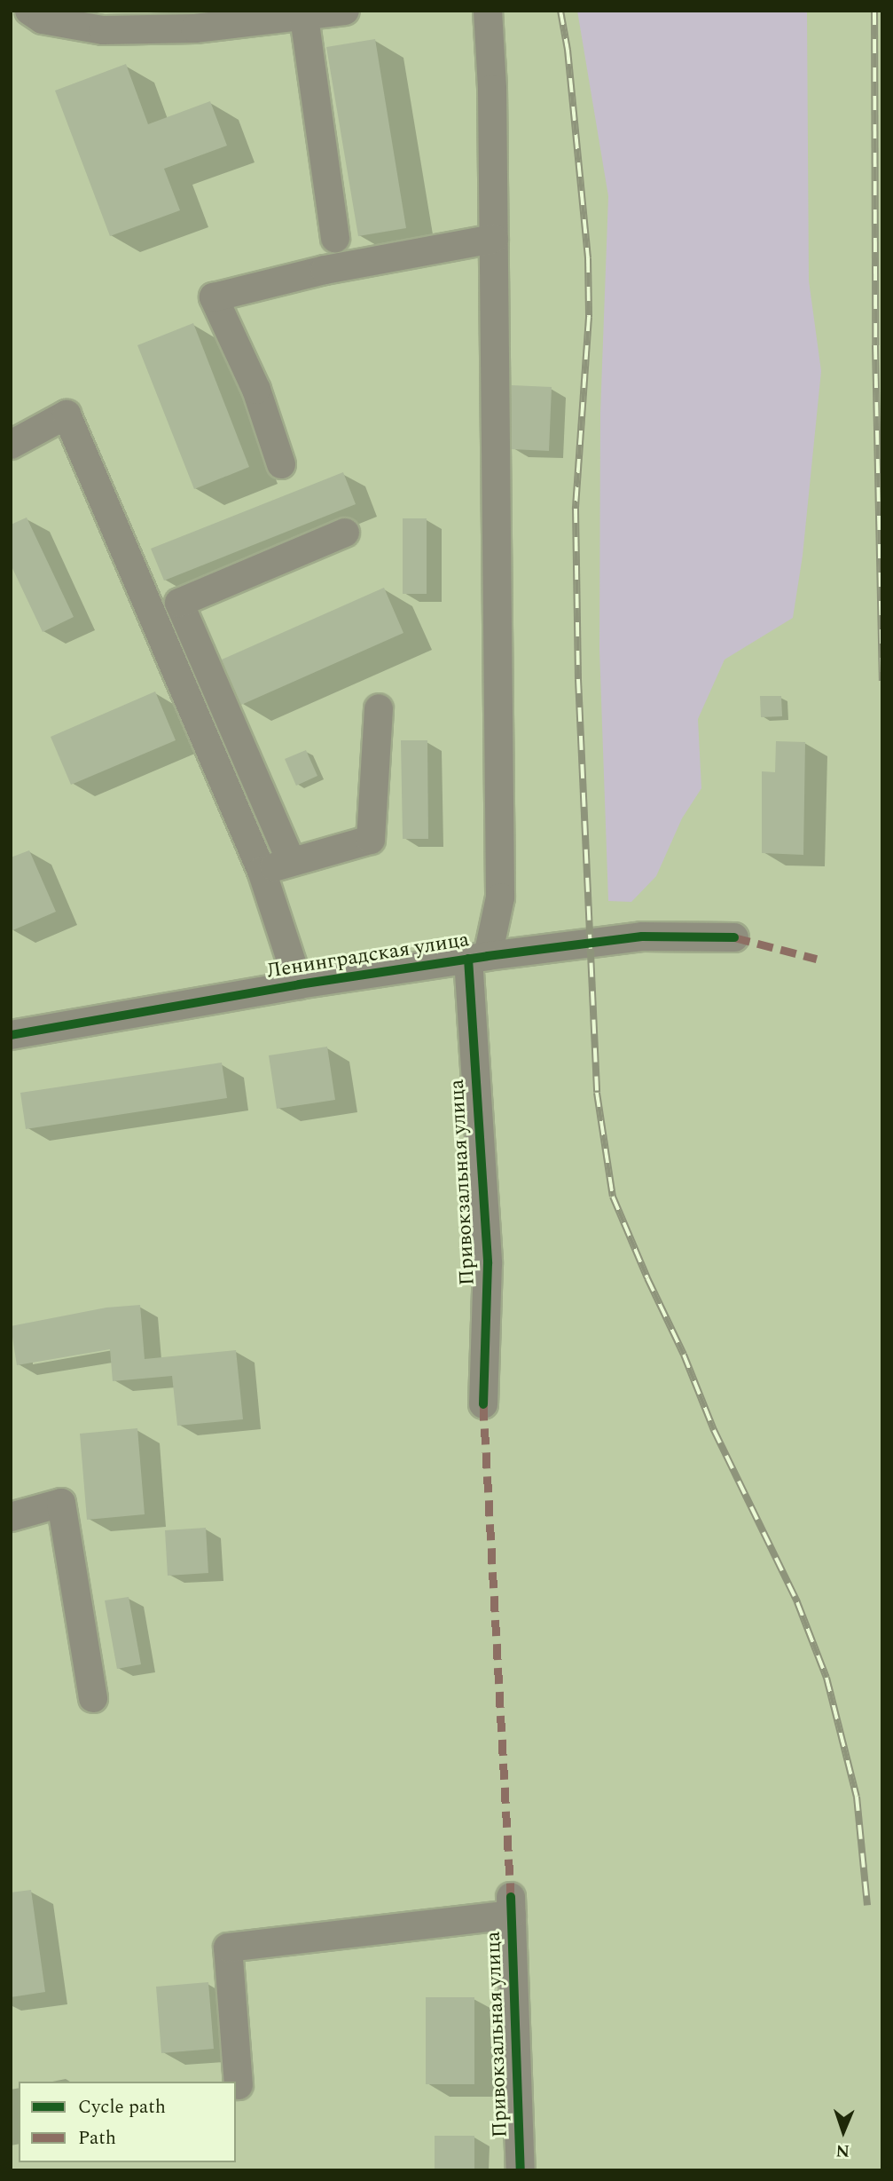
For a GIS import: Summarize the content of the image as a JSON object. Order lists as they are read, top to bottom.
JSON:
{
  "streets": {
    "street": ["Ленинградская улица", "Привокзальная улица"]
  },
  "crossings": [
    ["Ленинградская улица", "Привокзальная улица"]
  ],
  "legend": ["Cycle path", "Path"],
  "north": "bottom"
}
